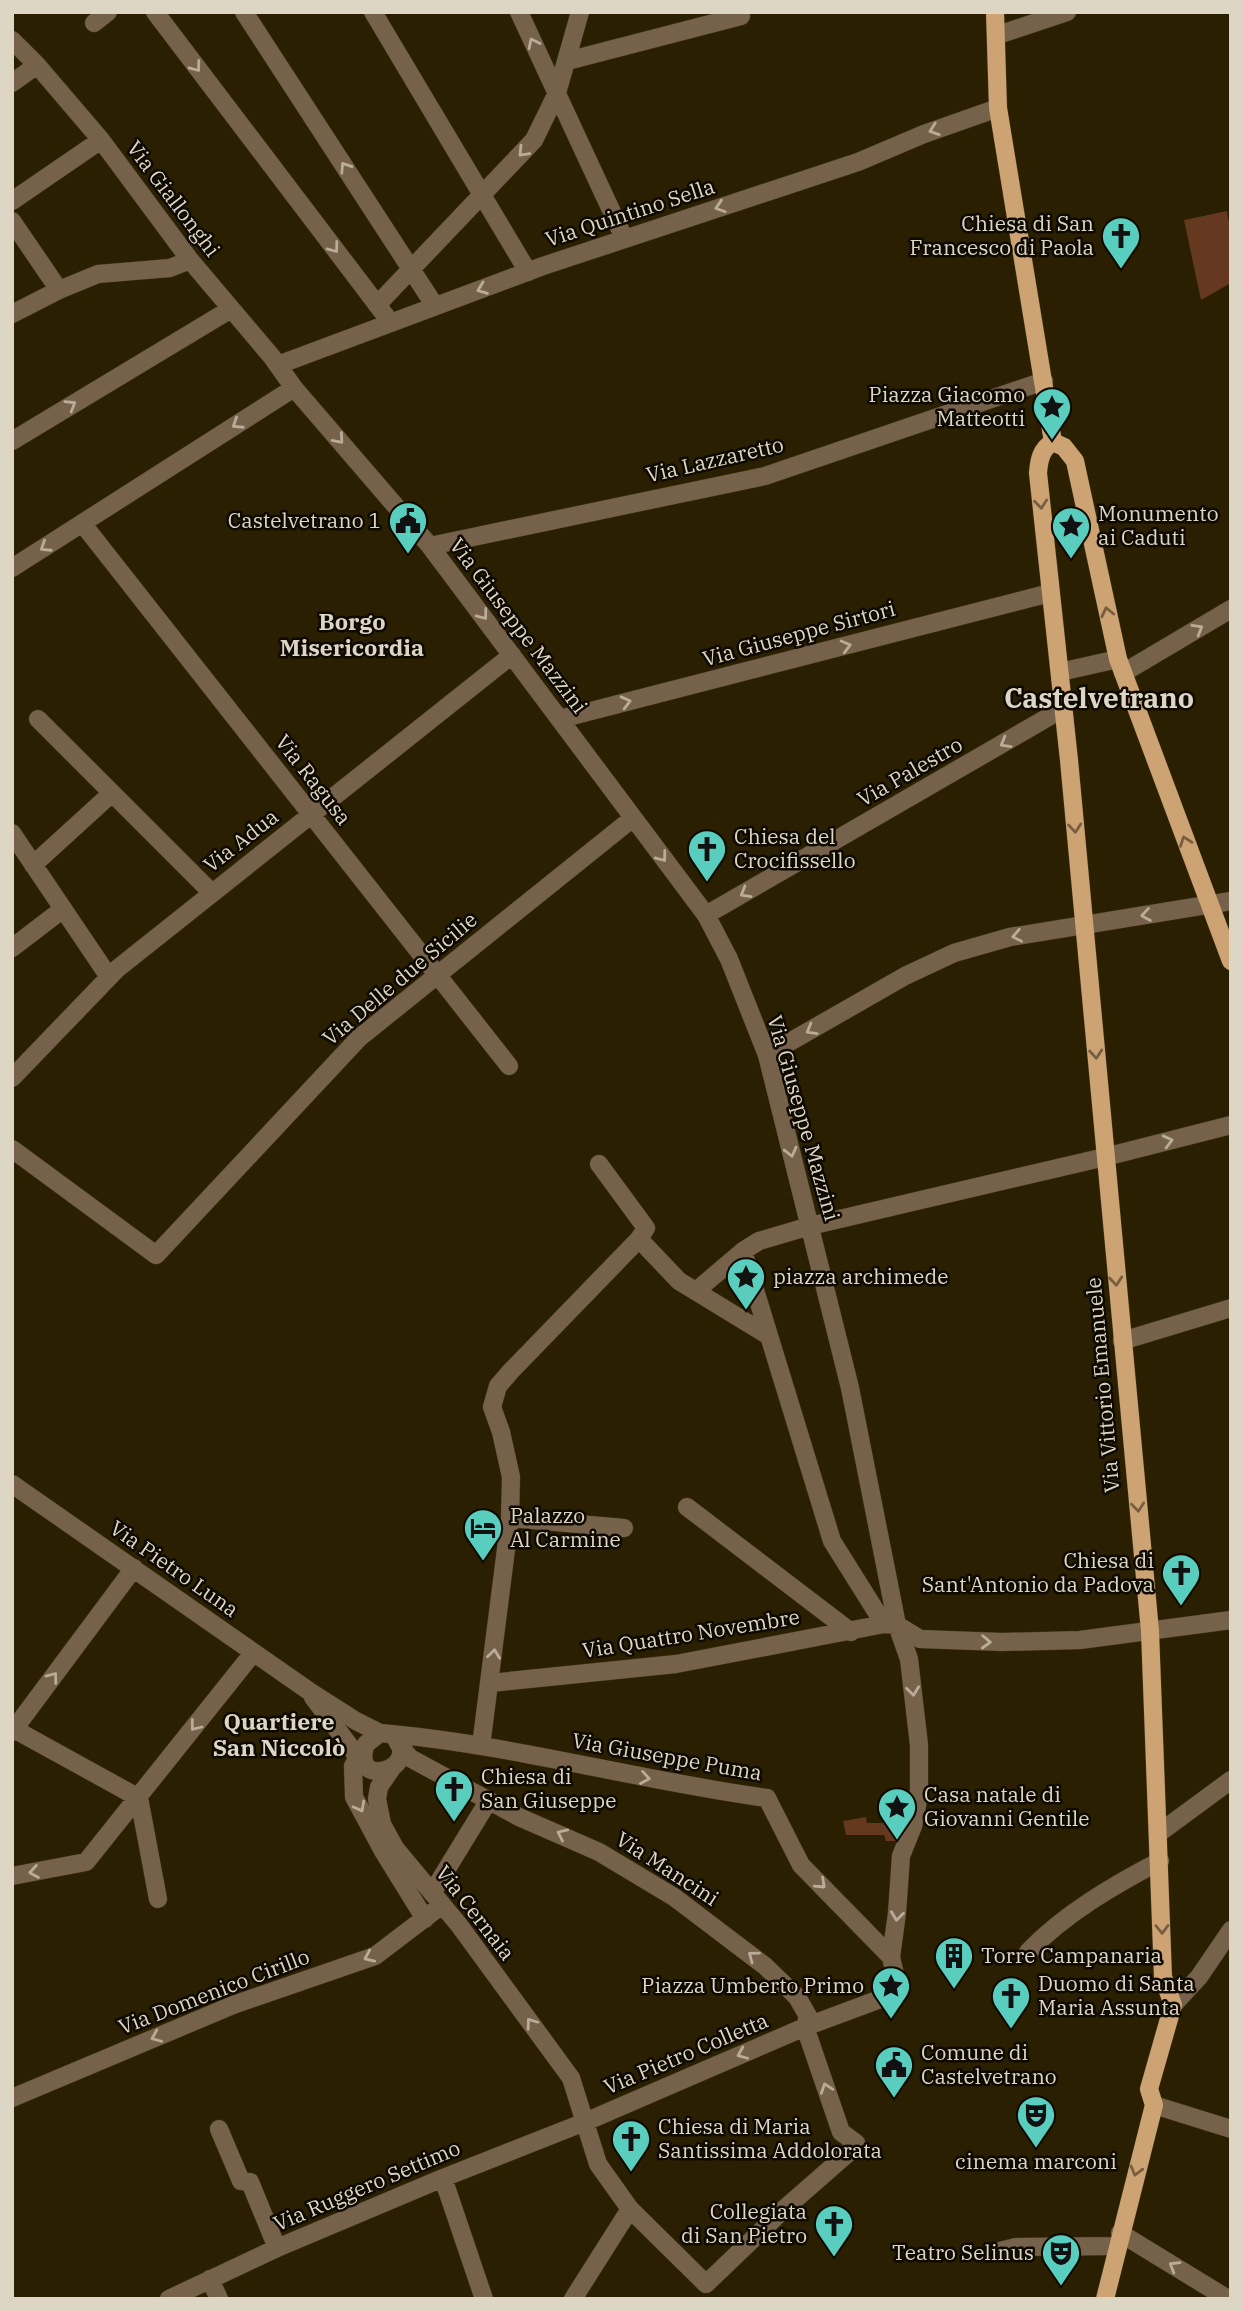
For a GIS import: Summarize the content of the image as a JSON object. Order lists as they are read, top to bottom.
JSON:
{
  "streets": {
    "main road": ["Via Vittorio Emanuele"],
    "street": [
      "Via Giallonghi",
      "Via Quintino Sella",
      "Via Lazzaretto",
      "Via Giuseppe Mazzini",
      "Via Giuseppe Sirtori",
      "Via Palestro",
      "Via Ragusa",
      "Via Adua",
      "Via Delle due Sicilie",
      "Via Pietro Luna",
      "Via Quattro Novembre",
      "Via Giuseppe Puma",
      "Via Mancini",
      "Via Cernaia",
      "Via Domenico Cirillo",
      "Via Pietro Colletta",
      "Via Ruggero Settimo"
    ]
  },
  "crossings": [
    ["Via Giallonghi", "Via Quintino Sella"],
    ["Via Giallonghi", "Via Giuseppe Mazzini"],
    ["Via Lazzaretto", "Via Giuseppe Mazzini"],
    ["Via Giuseppe Mazzini", "Via Giuseppe Sirtori"],
    ["Via Giuseppe Mazzini", "Via Palestro"],
    ["Via Giuseppe Mazzini", "Via Adua"],
    ["Via Giuseppe Mazzini", "Via Delle due Sicilie"],
    ["Via Giuseppe Mazzini", "Via Quattro Novembre"],
    ["Via Palestro", "Via Vittorio Emanuele"],
    ["Via Ragusa", "Via Adua"],
    ["Via Ragusa", "Via Delle due Sicilie"],
    ["Via Pietro Luna", "Via Giuseppe Puma"],
    ["Via Pietro Luna", "Via Mancini"],
    ["Via Pietro Luna", "Via Cernaia"],
    ["Via Giuseppe Puma", "Via Mancini"],
    ["Via Giuseppe Puma", "Via Cernaia"],
    ["Via Giuseppe Puma", "Via Pietro Colletta"],
    ["Via Mancini", "Via Cernaia"],
    ["Via Mancini", "Via Domenico Cirillo"],
    ["Via Mancini", "Via Pietro Colletta"],
    ["Via Cernaia", "Via Domenico Cirillo"],
    ["Via Cernaia", "Via Pietro Colletta"],
    ["Via Cernaia", "Via Ruggero Settimo"],
    ["Via Pietro Colletta", "Via Ruggero Settimo"]
  ],
  "one_way": [
    "Via Quintino Sella",
    "Via Giuseppe Mazzini",
    "Via Giuseppe Sirtori",
    "Via Vittorio Emanuele",
    "Via Giuseppe Puma",
    "Via Domenico Cirillo",
    "Via Pietro Colletta"
  ],
  "districts": ["Borgo Misericordia", "Castelvetrano", "Quartiere San Niccolò"],
  "places": {
    "church": [
      "Chiesa di San Francesco di Paola",
      "Chiesa del Crocifissello",
      "Chiesa di Sant'Antonio da Padova",
      "Chiesa di San Giuseppe",
      "Duomo di Santa Maria Assunta",
      "Chiesa di Maria Santissima Addolorata",
      "Collegiata di San Pietro"
    ],
    "place": [
      "Piazza Giacomo Matteotti",
      "Monumento ai Caduti",
      "piazza archimede",
      "Casa natale di Giovanni Gentile",
      "Piazza Umberto Primo"
    ],
    "public building": ["Castelvetrano 1", "Comune di Castelvetrano"],
    "hotel": ["Palazzo Al Carmine"],
    "building": ["Torre Campanaria"],
    "theatre": ["cinema marconi", "Teatro Selinus"]
  }
}
